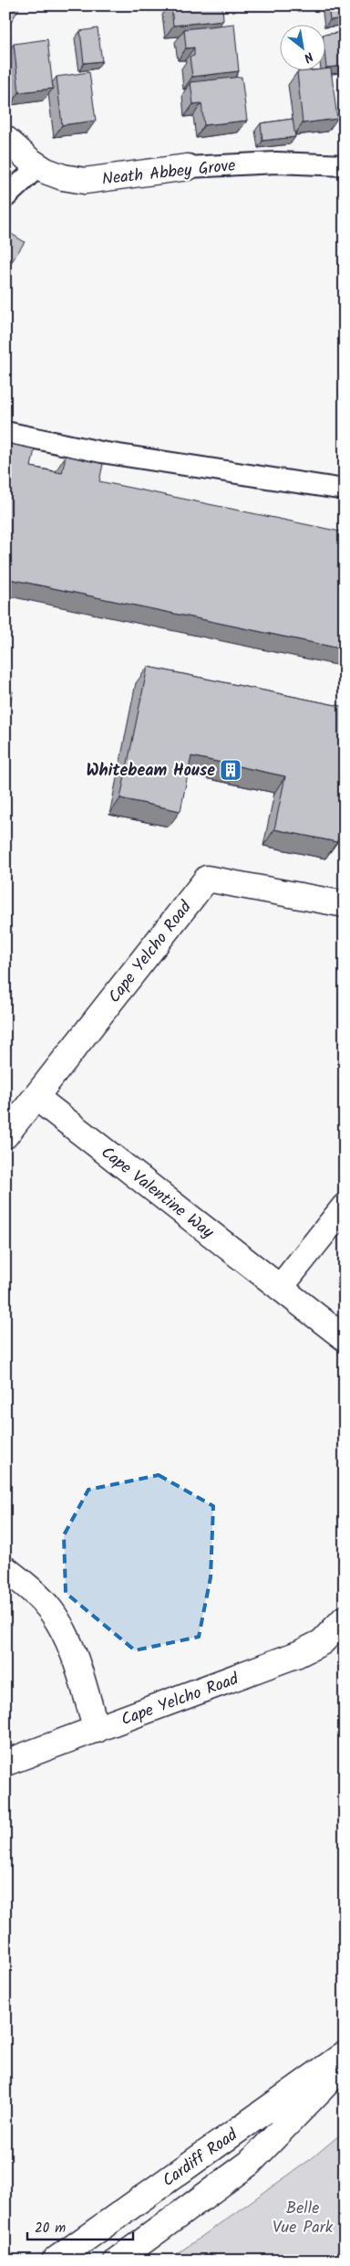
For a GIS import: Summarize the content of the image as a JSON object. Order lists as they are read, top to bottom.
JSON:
{
  "streets": {
    "street": [
      "Neath Abbey Grove",
      "Cape Yelcho Road",
      "Cape Valentine Way",
      "Cardiff Road"
    ]
  },
  "crossings": [
    ["Cape Yelcho Road", "Cape Valentine Way"]
  ],
  "parks": ["Belle Vue Park"],
  "places": {
    "building": ["Whitebeam House"]
  },
  "scale_bar": "20 m",
  "north": "bottom right"
}
